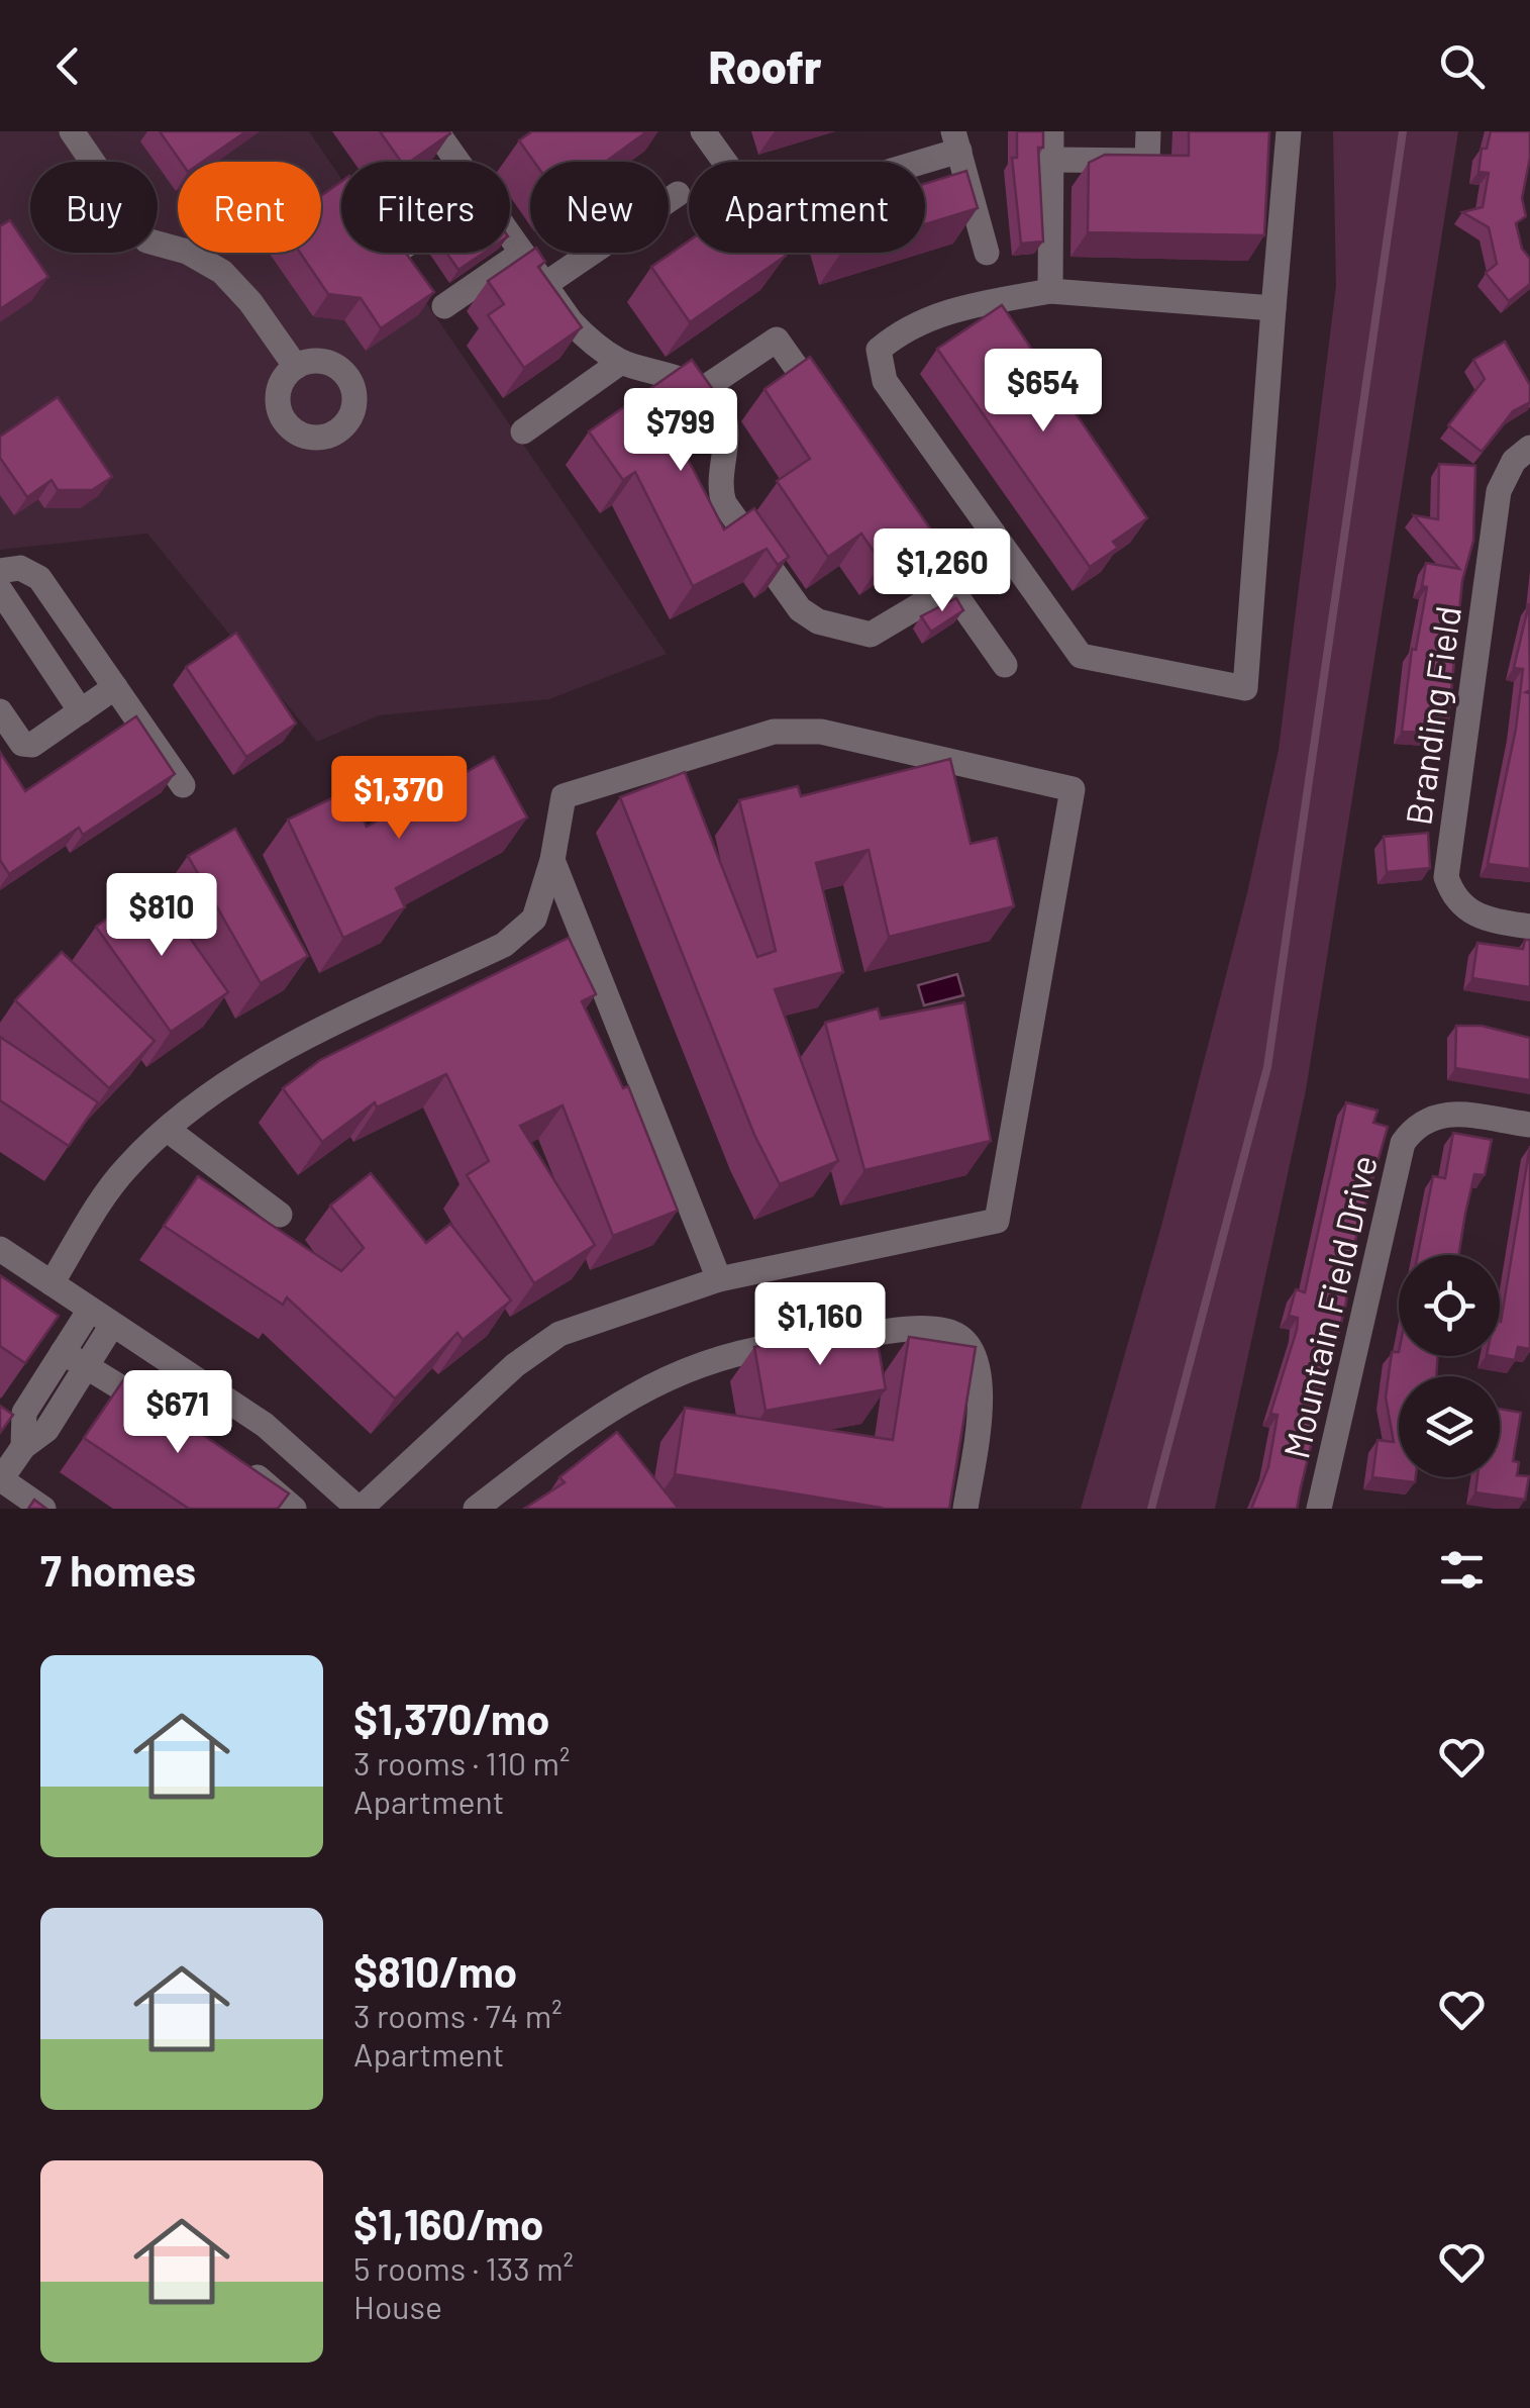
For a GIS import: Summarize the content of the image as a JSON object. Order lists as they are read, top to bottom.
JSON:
{
  "streets": {
    "street": ["Branding Field", "Mountain Field Drive"]
  },
  "page": {
    "header": "Roofr",
    "chip": [
      "Buy",
      "Rent",
      "Filters",
      "New",
      "Apartment"
    ],
    "price": [
      "$654",
      "$799",
      "$1,260",
      "$1,370",
      "$810",
      "$1,160",
      "$671"
    ],
    "heading": "7 homes",
    "list": [
      {
        "name": "$1,370/mo",
        "note": "3 rooms · 110 m² · Apartment"
      },
      {
        "name": "$810/mo",
        "note": "3 rooms · 74 m² · Apartment"
      },
      {
        "name": "$1,160/mo",
        "note": "5 rooms · 133 m² · House"
      }
    ]
  }
}
